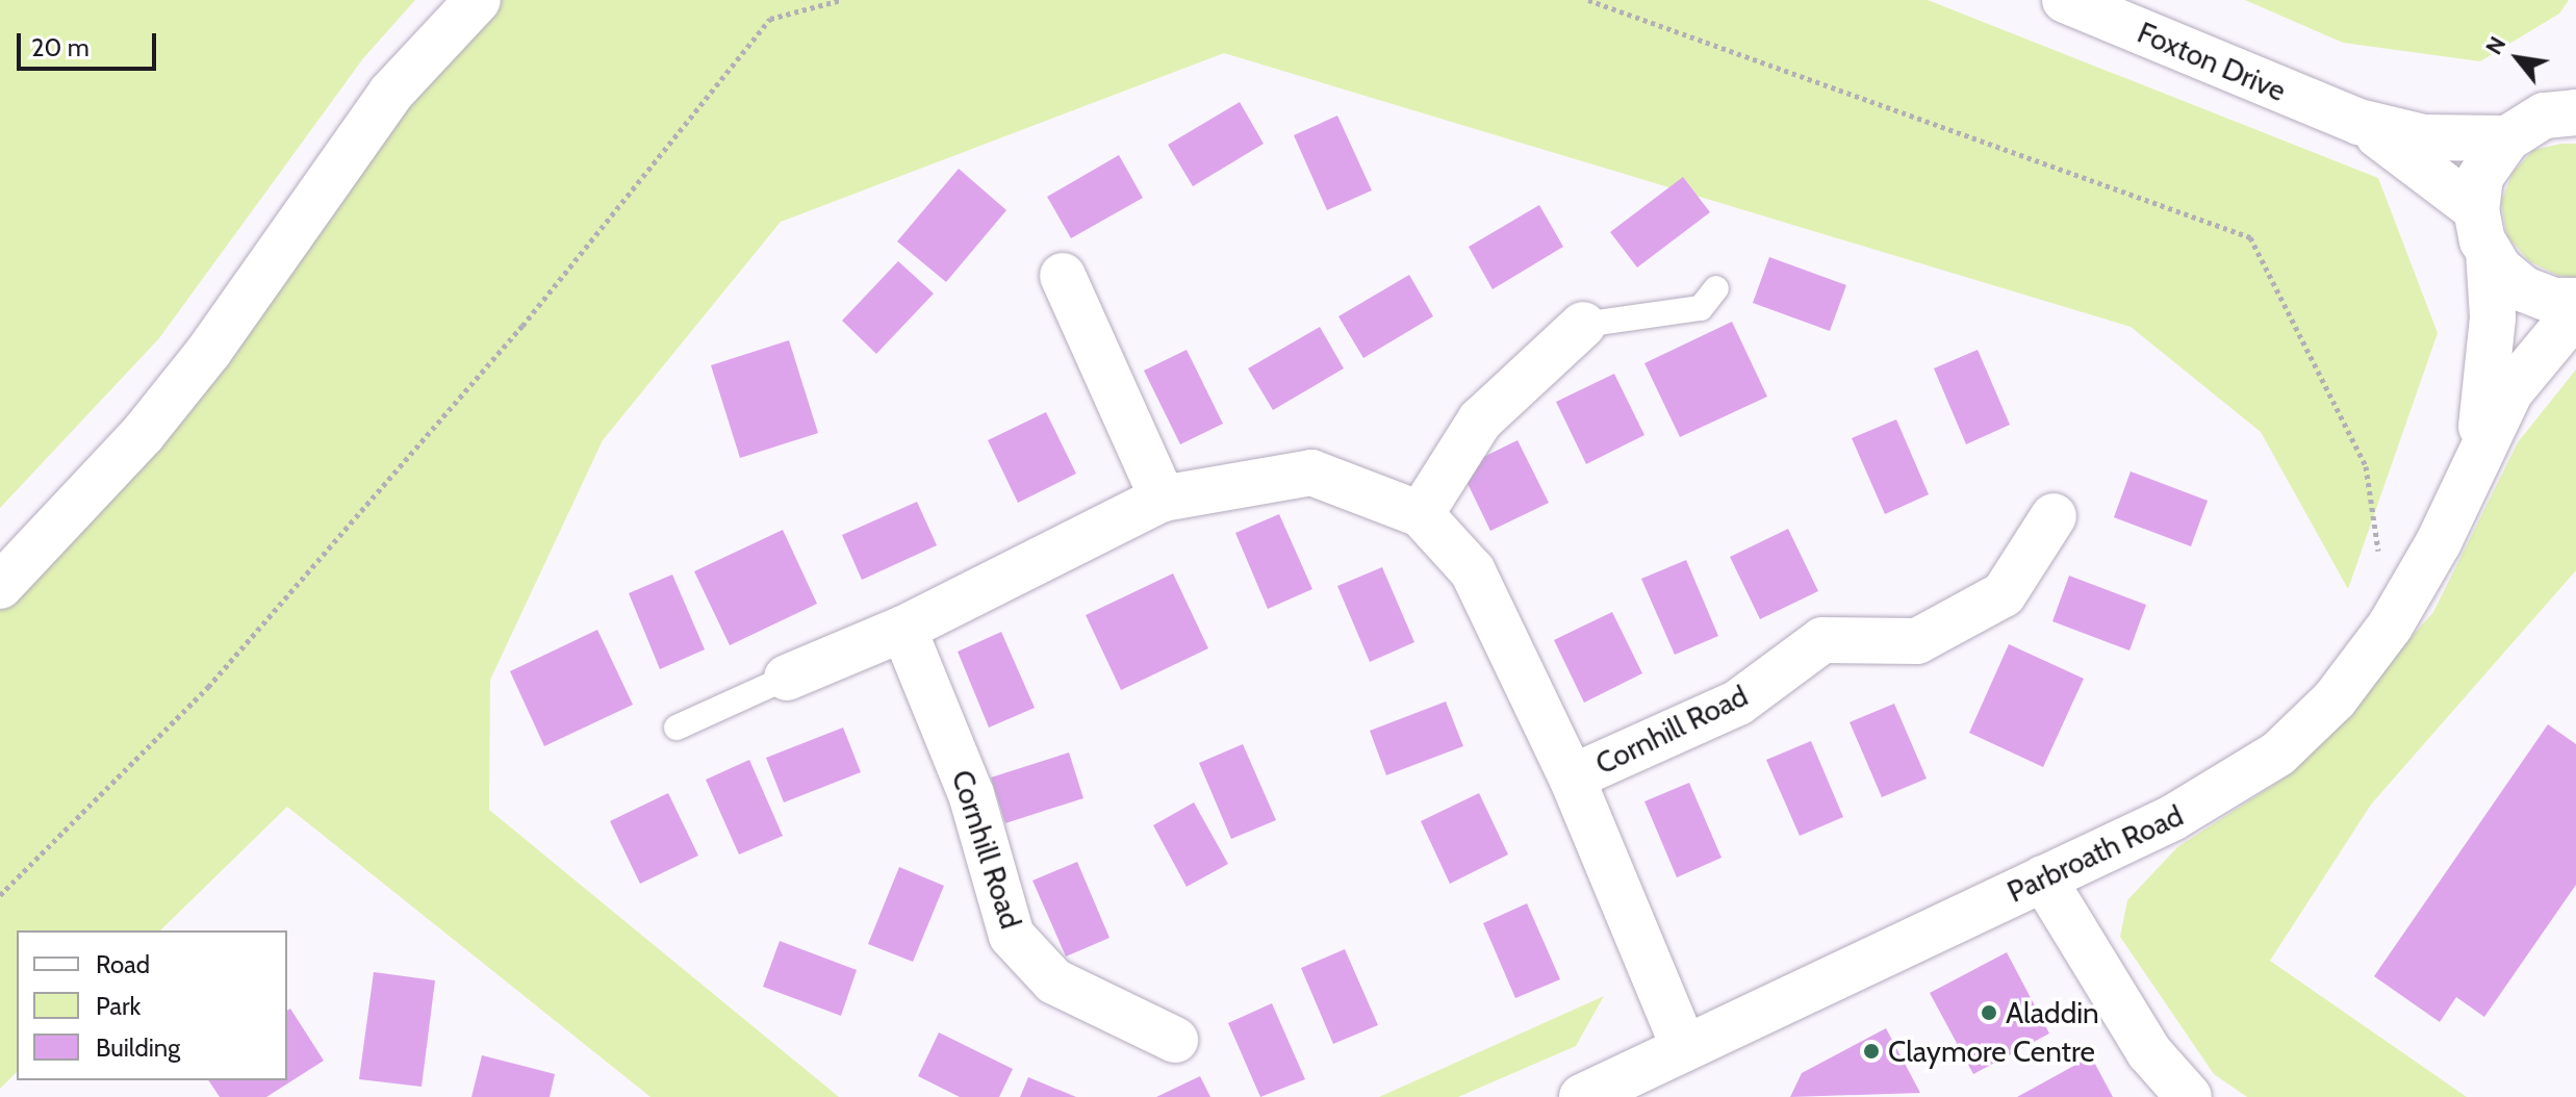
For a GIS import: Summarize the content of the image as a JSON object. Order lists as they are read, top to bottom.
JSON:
{
  "streets": {
    "street": ["Foxton Drive", "Cornhill Road", "Parbroath Road"]
  },
  "crossings": [
    ["Foxton Drive", "Parbroath Road"],
    ["Cornhill Road", "Parbroath Road"]
  ],
  "places": ["Aladdin", "Claymore Centre"],
  "legend": ["Road", "Park", "Building"],
  "scale_bar": "20 m",
  "north": "top left"
}
